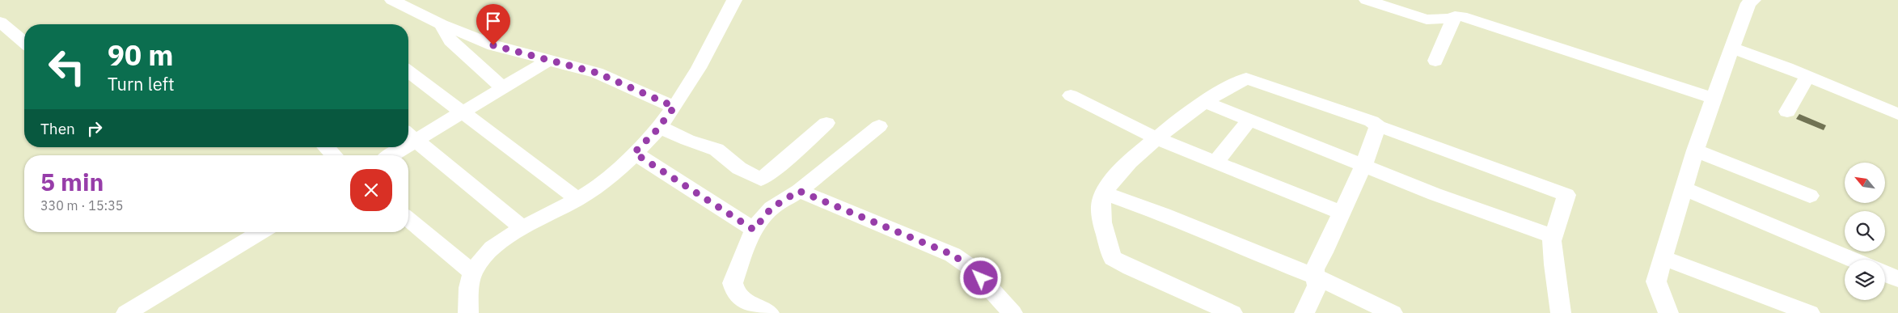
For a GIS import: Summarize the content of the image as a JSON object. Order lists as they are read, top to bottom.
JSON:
{
  "north": "top left",
  "page": {
    "turn": ["90 m", "Turn left"],
    "then": "Then",
    "heading": ["5 min", "330 m · 15:35"]
  }
}
